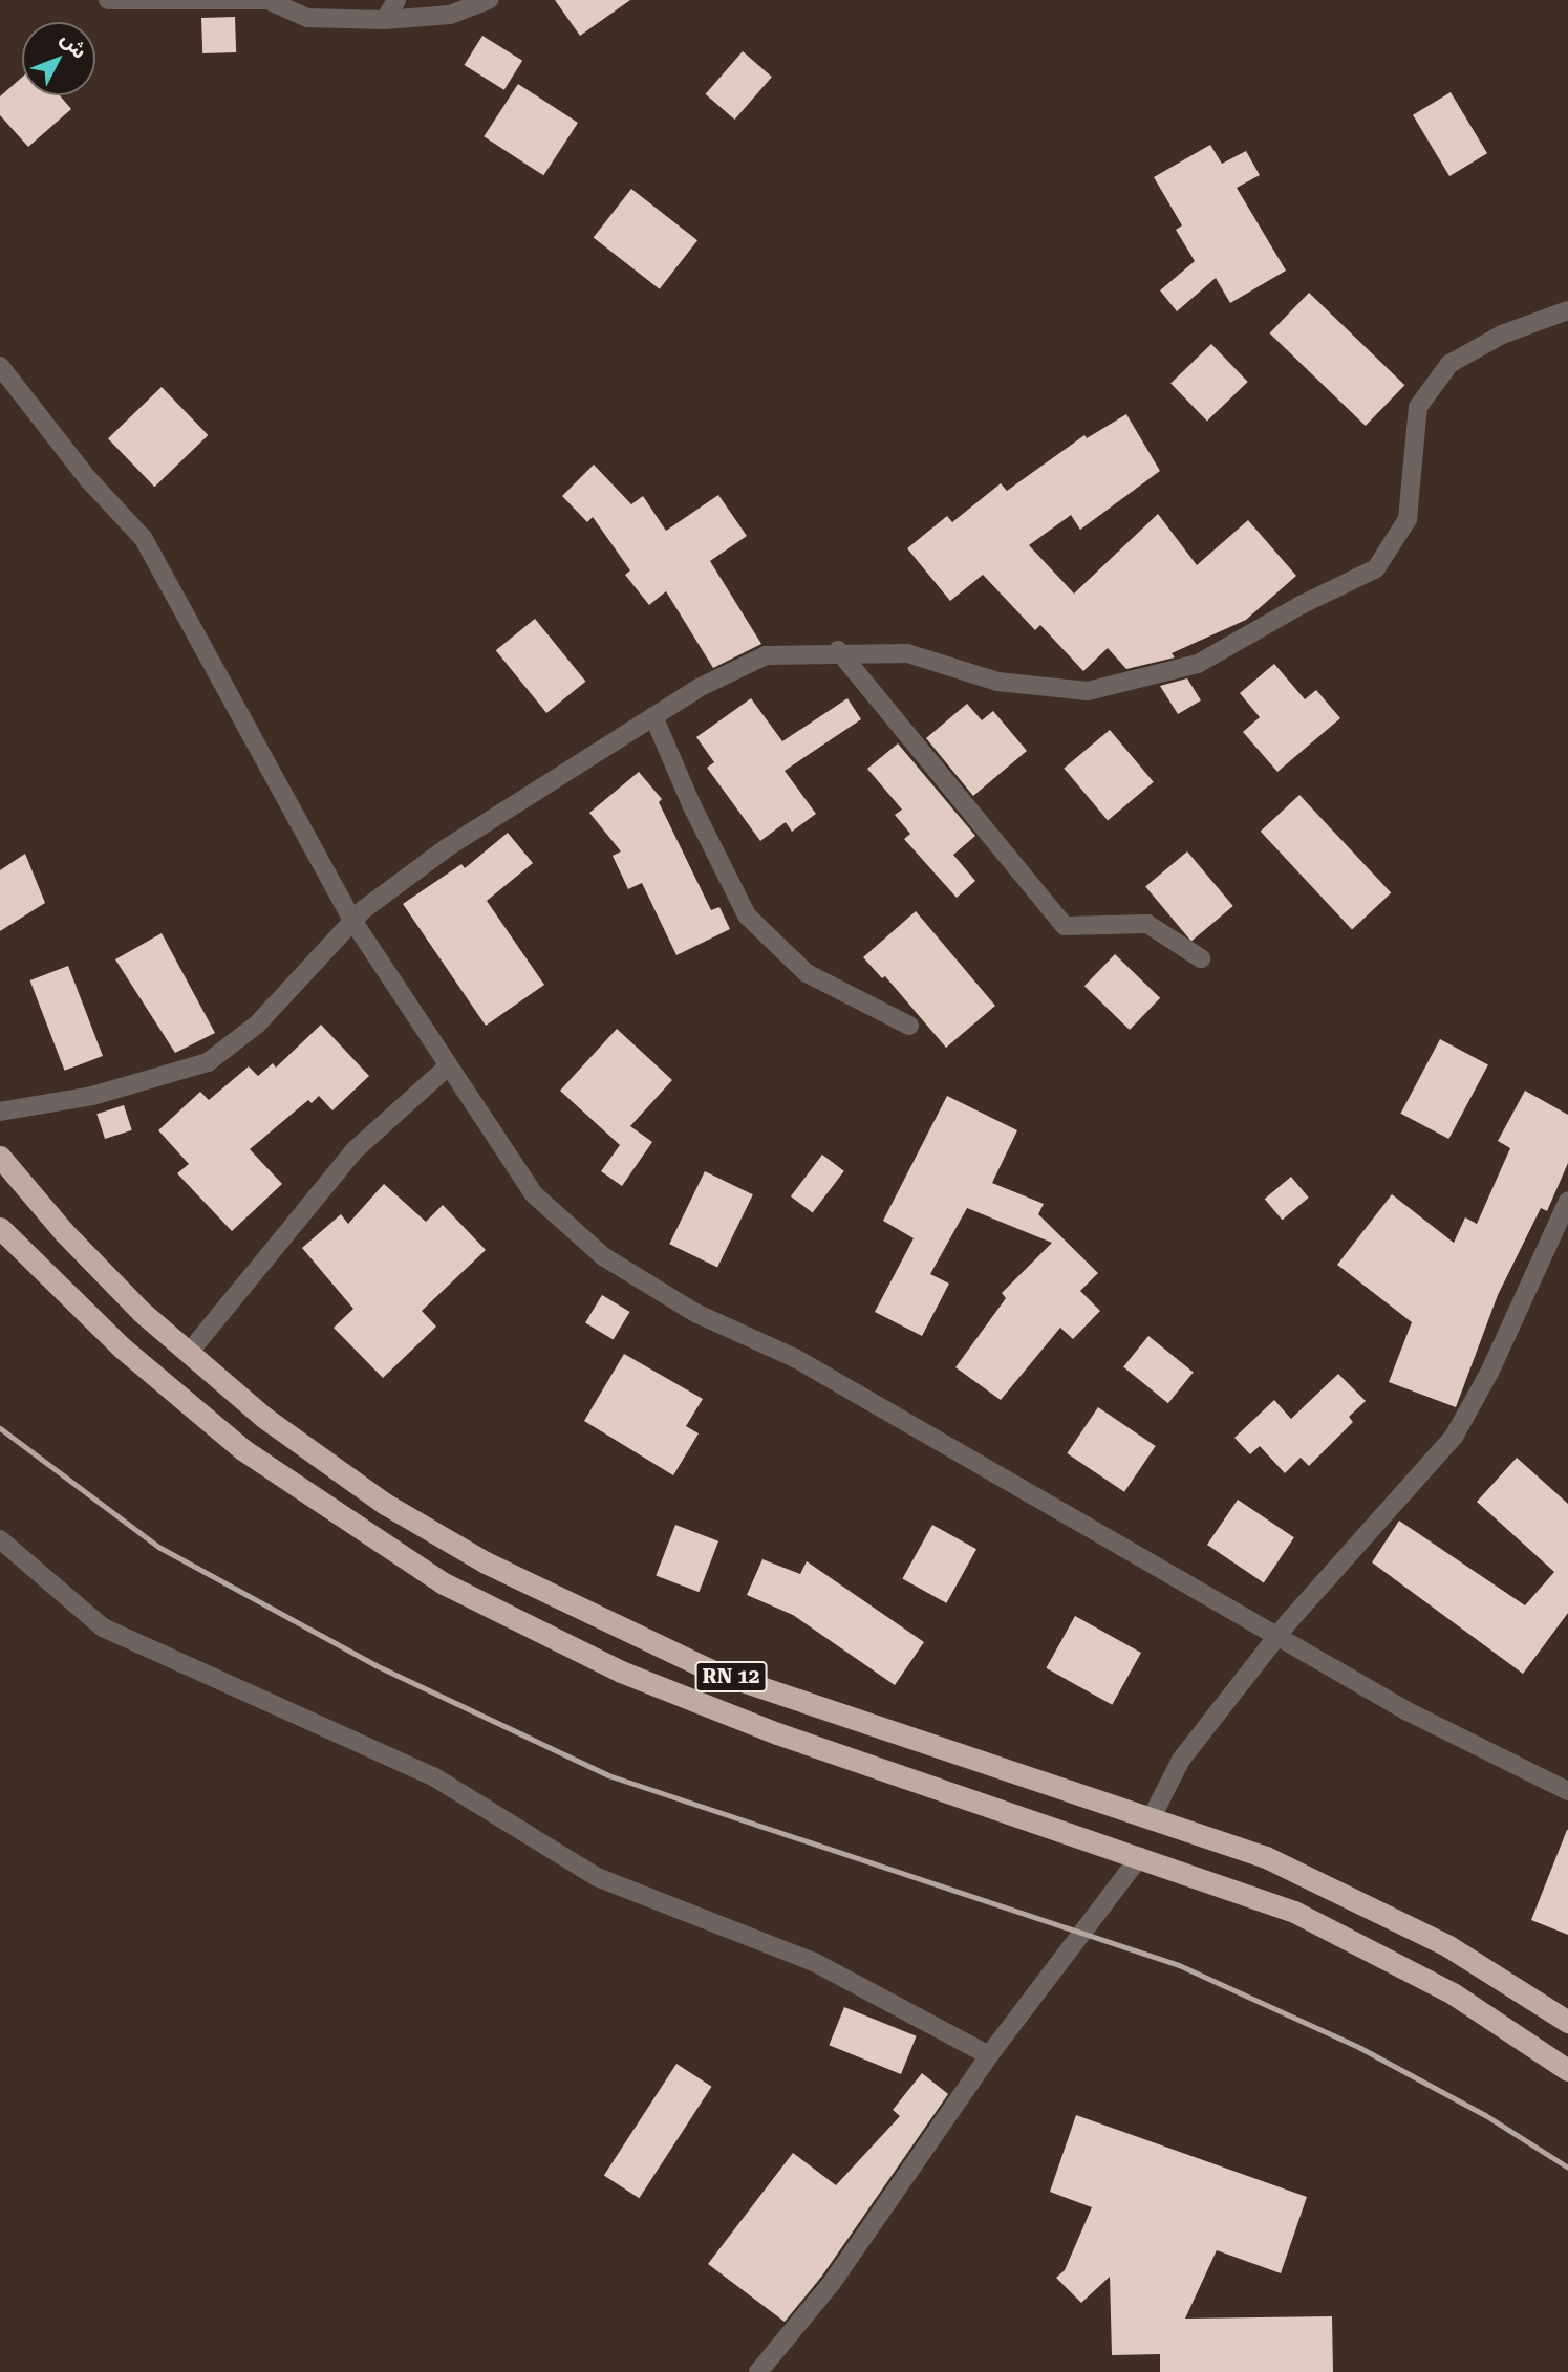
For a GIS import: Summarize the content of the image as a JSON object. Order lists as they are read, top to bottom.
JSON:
{
  "streets": {
    "highway": ["RN 12"]
  },
  "north": "top right"
}
